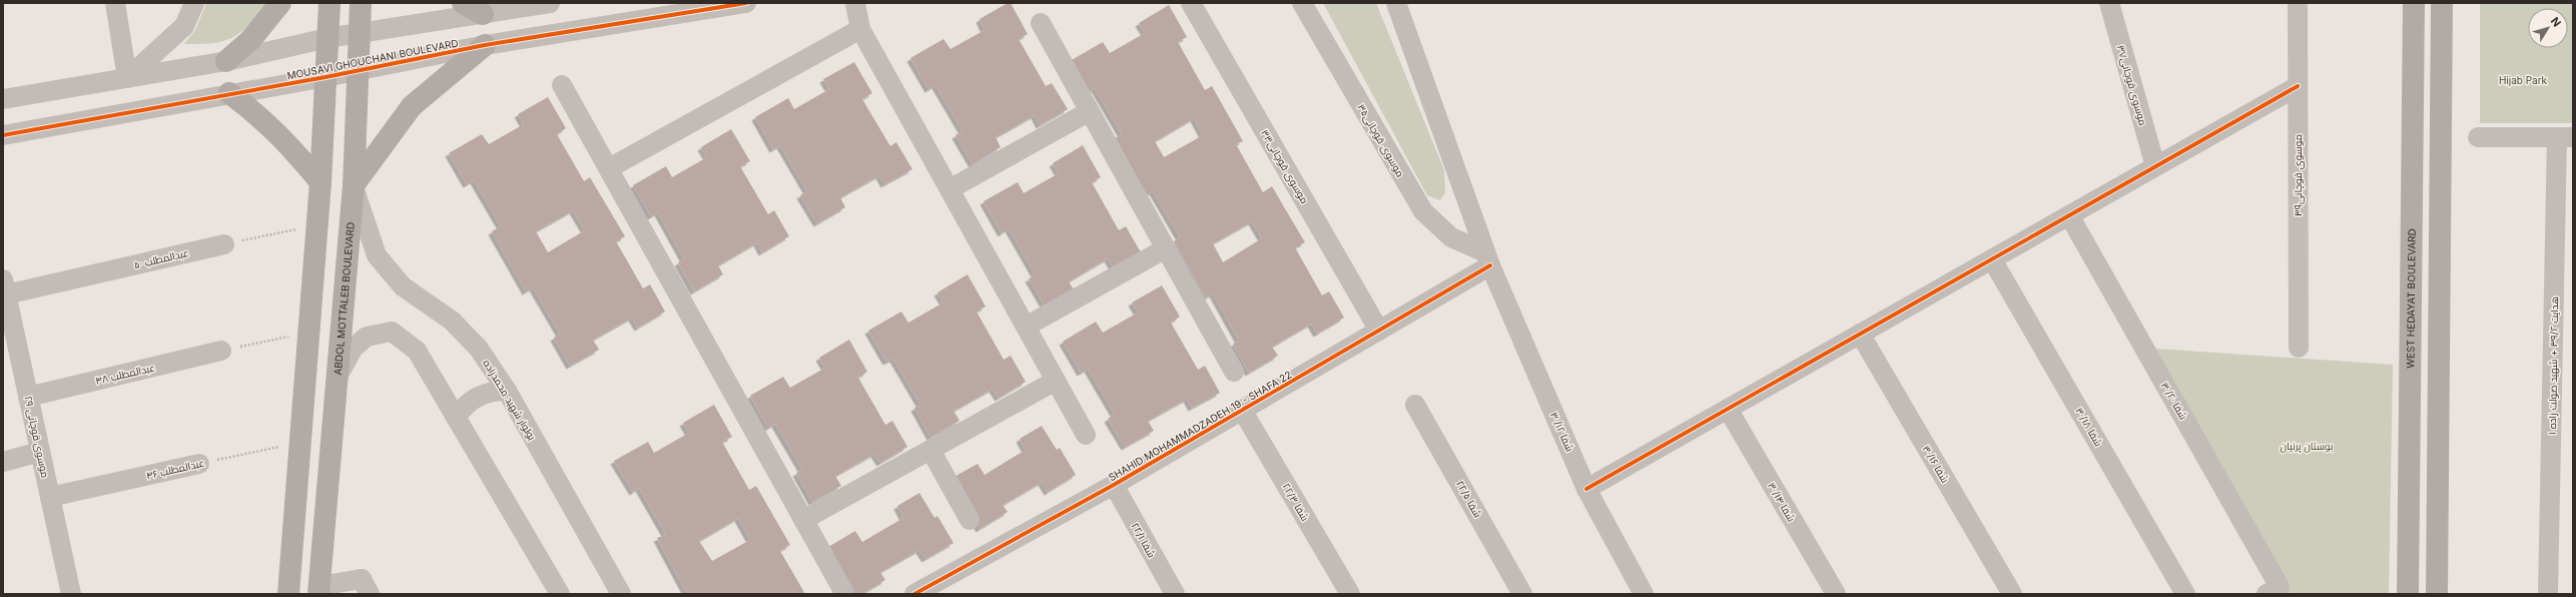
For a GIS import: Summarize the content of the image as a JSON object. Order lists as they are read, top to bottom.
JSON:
{
  "streets": {
    "main road": ["ABDOL MOTTALEB BOULEVARD", "WEST HEDAYAT BOULEVARD"],
    "street": [
      "MOUSAVI GHOUCHANI BOULEVARD",
      "موسوی قوچانی۳۷",
      "موسوی قوچانی۳۵",
      "موسوی قوچانی۳۳",
      "موسوی قوچانی۳۹",
      "عبدالمطلب ۵۰",
      "هدایت ۳۹/۲ + شهید صولت زاده ۱",
      "عبدالمطلب ۴۸",
      "بولوار شهید محمدزاده",
      "شفا ۳۰/۲۰",
      "SHAHID MOHAMMADZADEH 19 - SHAFA 22",
      "شفا ۳۰/۱۸",
      "شفا ۳۰/۱۲",
      "موسوی قوچانی ۲۹",
      "شفا ۳۰/۱۶",
      "عبدالمطلب ۴۶",
      "شفا ۲۲/۵",
      "شفا ۲۲/۳",
      "شفا ۳۰/۱۴",
      "۲۲/۱ شفا"
    ]
  },
  "crossings": [
    ["MOUSAVI GHOUCHANI BOULEVARD", "ABDOL MOTTALEB BOULEVARD"],
    ["موسوی قوچانی۳۵", "SHAHID MOHAMMADZADEH 19 - SHAFA 22"],
    ["موسوی قوچانی۳۵", "شفا ۳۰/۱۲"],
    ["موسوی قوچانی۳۳", "SHAHID MOHAMMADZADEH 19 - SHAFA 22"],
    ["عبدالمطلب ۵۰", "موسوی قوچانی ۲۹"],
    ["ABDOL MOTTALEB BOULEVARD", "بولوار شهید محمدزاده"],
    ["عبدالمطلب ۴۸", "موسوی قوچانی ۲۹"],
    ["SHAHID MOHAMMADZADEH 19 - SHAFA 22", "شفا ۳۰/۱۲"],
    ["SHAHID MOHAMMADZADEH 19 - SHAFA 22", "شفا ۲۲/۳"],
    ["SHAHID MOHAMMADZADEH 19 - SHAFA 22", "۲۲/۱ شفا"],
    ["موسوی قوچانی ۲۹", "عبدالمطلب ۴۶"]
  ],
  "parks": ["Hijab Park", "بوستان پرنیان"],
  "north": "top right"
}
